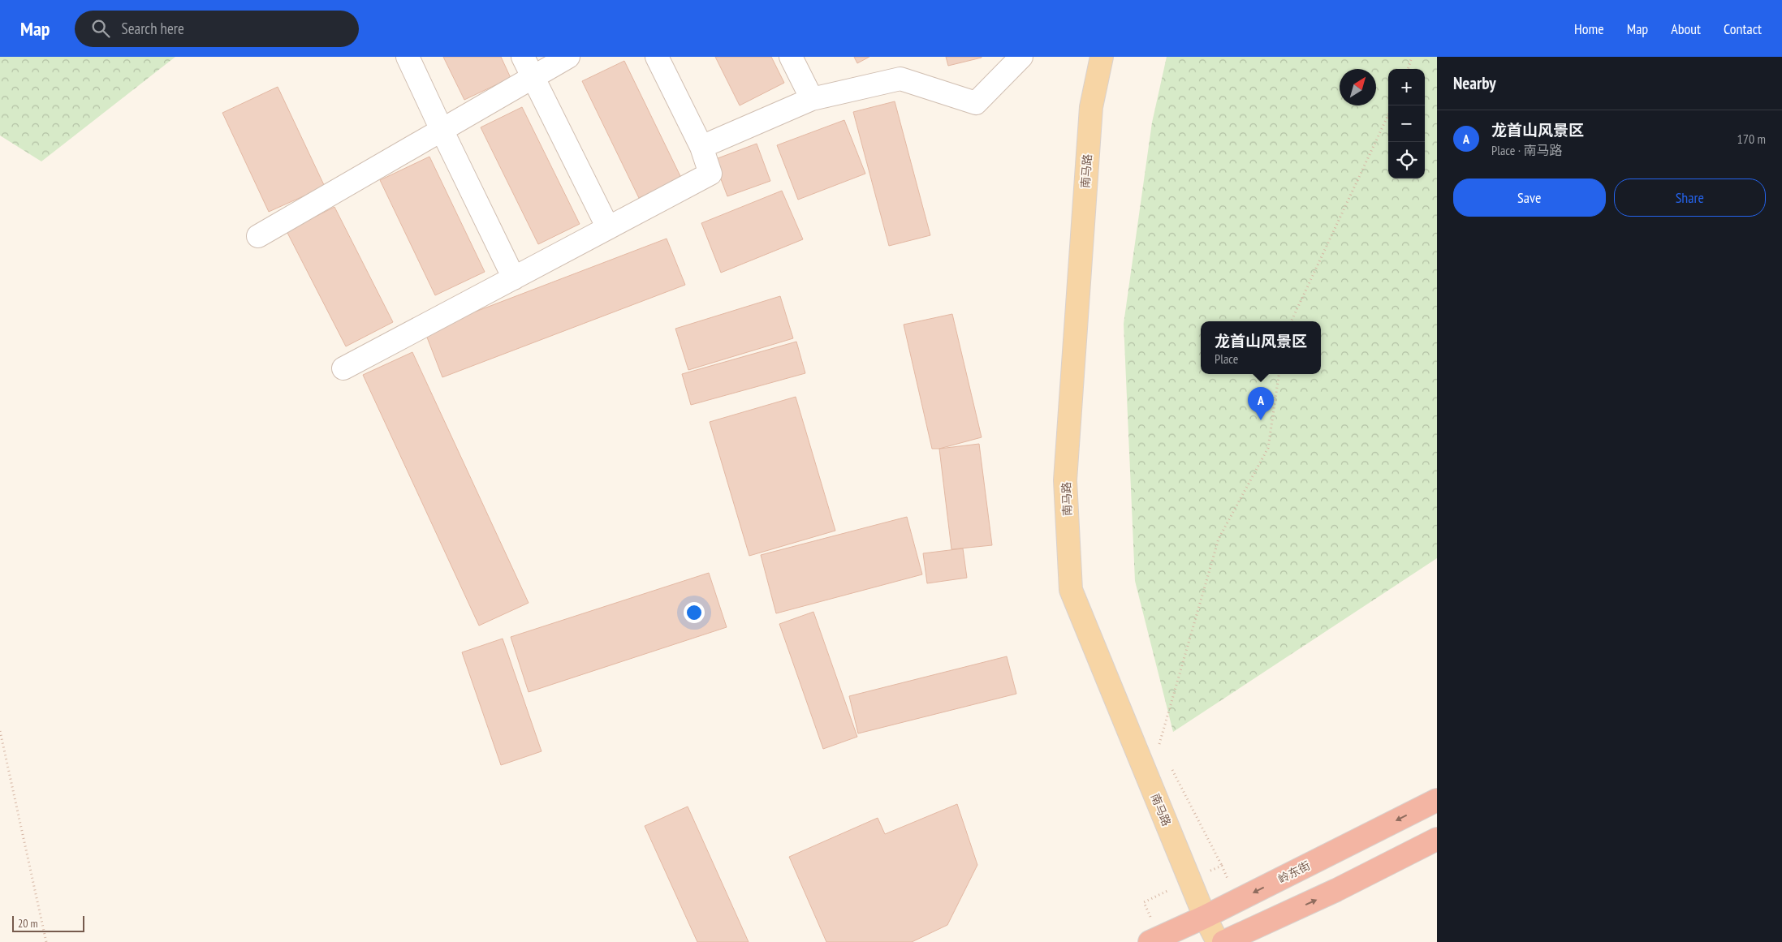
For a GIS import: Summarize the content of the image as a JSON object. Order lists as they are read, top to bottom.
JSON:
{
  "streets": {
    "highway": ["岭东街"],
    "main road": ["南马路"]
  },
  "crossings": [
    ["南马路", "岭东街"]
  ],
  "scale_bar": "20 m",
  "north": "top right",
  "page": {
    "header": "Map",
    "search": "Search here",
    "nav": [
      "Home",
      "Map",
      "About",
      "Contact"
    ],
    "heading": "Nearby",
    "map_buttons": ["+", "−"],
    "list": [
      {
        "mark": "A",
        "name": "龙首山风景区",
        "note": "Place · 南马路",
        "value": "170 m"
      }
    ],
    "buttons": ["Save", "Share"],
    "popup": ["龙首山风景区", "Place"],
    "pins": "A",
    "scale": "20 m"
  }
}
